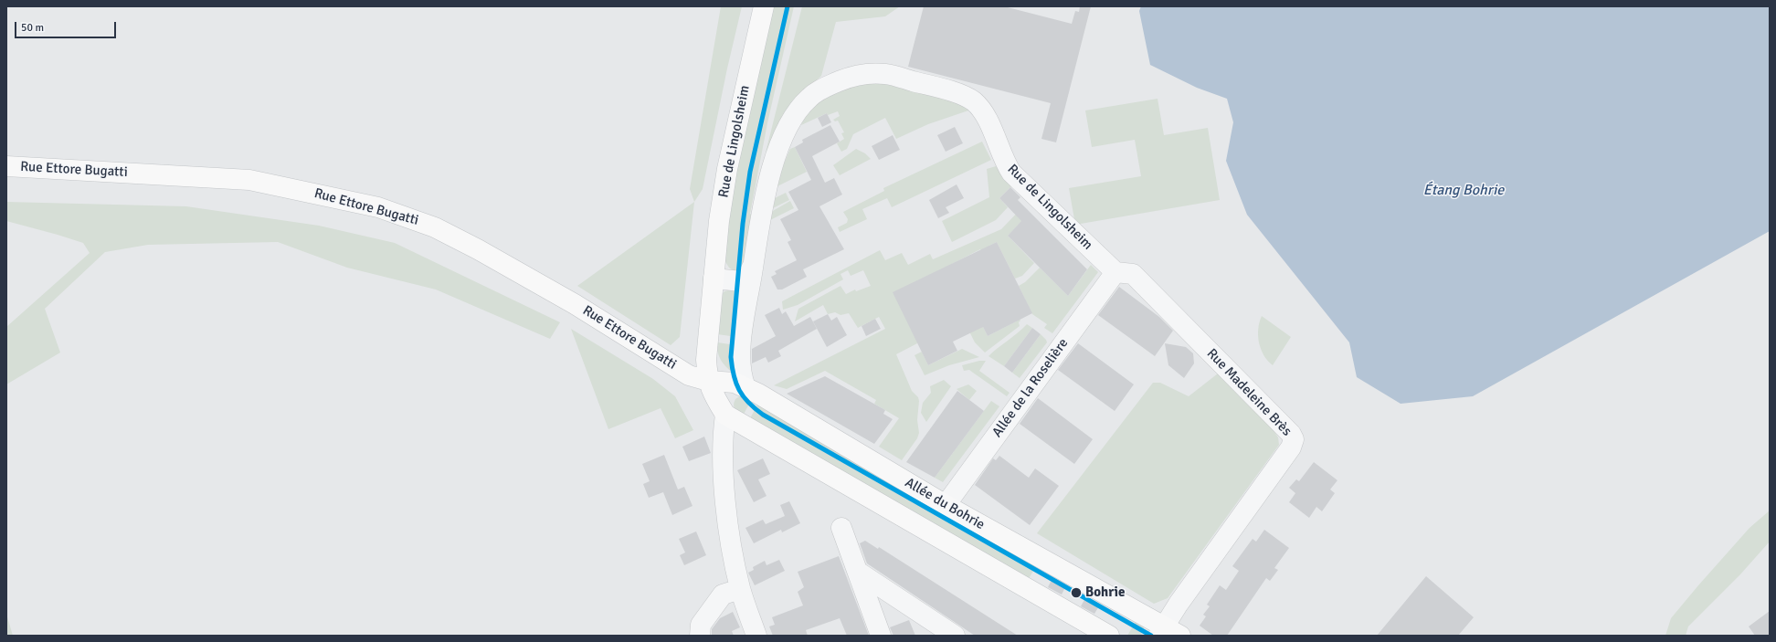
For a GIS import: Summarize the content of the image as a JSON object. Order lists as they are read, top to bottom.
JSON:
{
  "streets": {
    "main road": ["Rue de Lingolsheim", "Rue Ettore Bugatti", "Allée du Bohrie"],
    "street": ["Allée de la Roselière", "Rue Madeleine Brès"]
  },
  "crossings": [
    ["Rue de Lingolsheim", "Rue Ettore Bugatti"],
    ["Rue de Lingolsheim", "Allée de la Roselière"],
    ["Rue de Lingolsheim", "Rue Madeleine Brès"],
    ["Rue de Lingolsheim", "Allée du Bohrie"],
    ["Rue Ettore Bugatti", "Allée du Bohrie"],
    ["Allée de la Roselière", "Rue Madeleine Brès"],
    ["Allée de la Roselière", "Allée du Bohrie"],
    ["Rue Madeleine Brès", "Allée du Bohrie"]
  ],
  "water": ["Étang Bohrie"],
  "places": ["Bohrie"],
  "scale_bar": "50 m"
}
